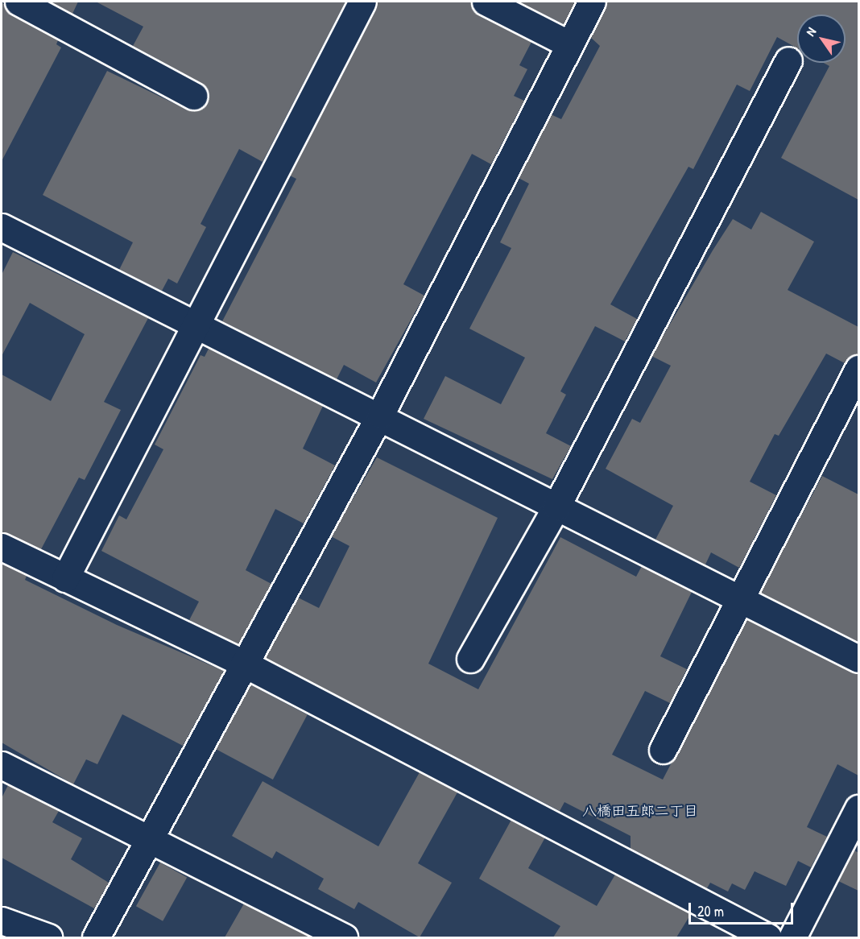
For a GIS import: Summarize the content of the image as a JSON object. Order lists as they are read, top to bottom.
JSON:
{
  "districts": ["八橋田五郎二丁目"],
  "scale_bar": "20 m",
  "north": "top left"
}
